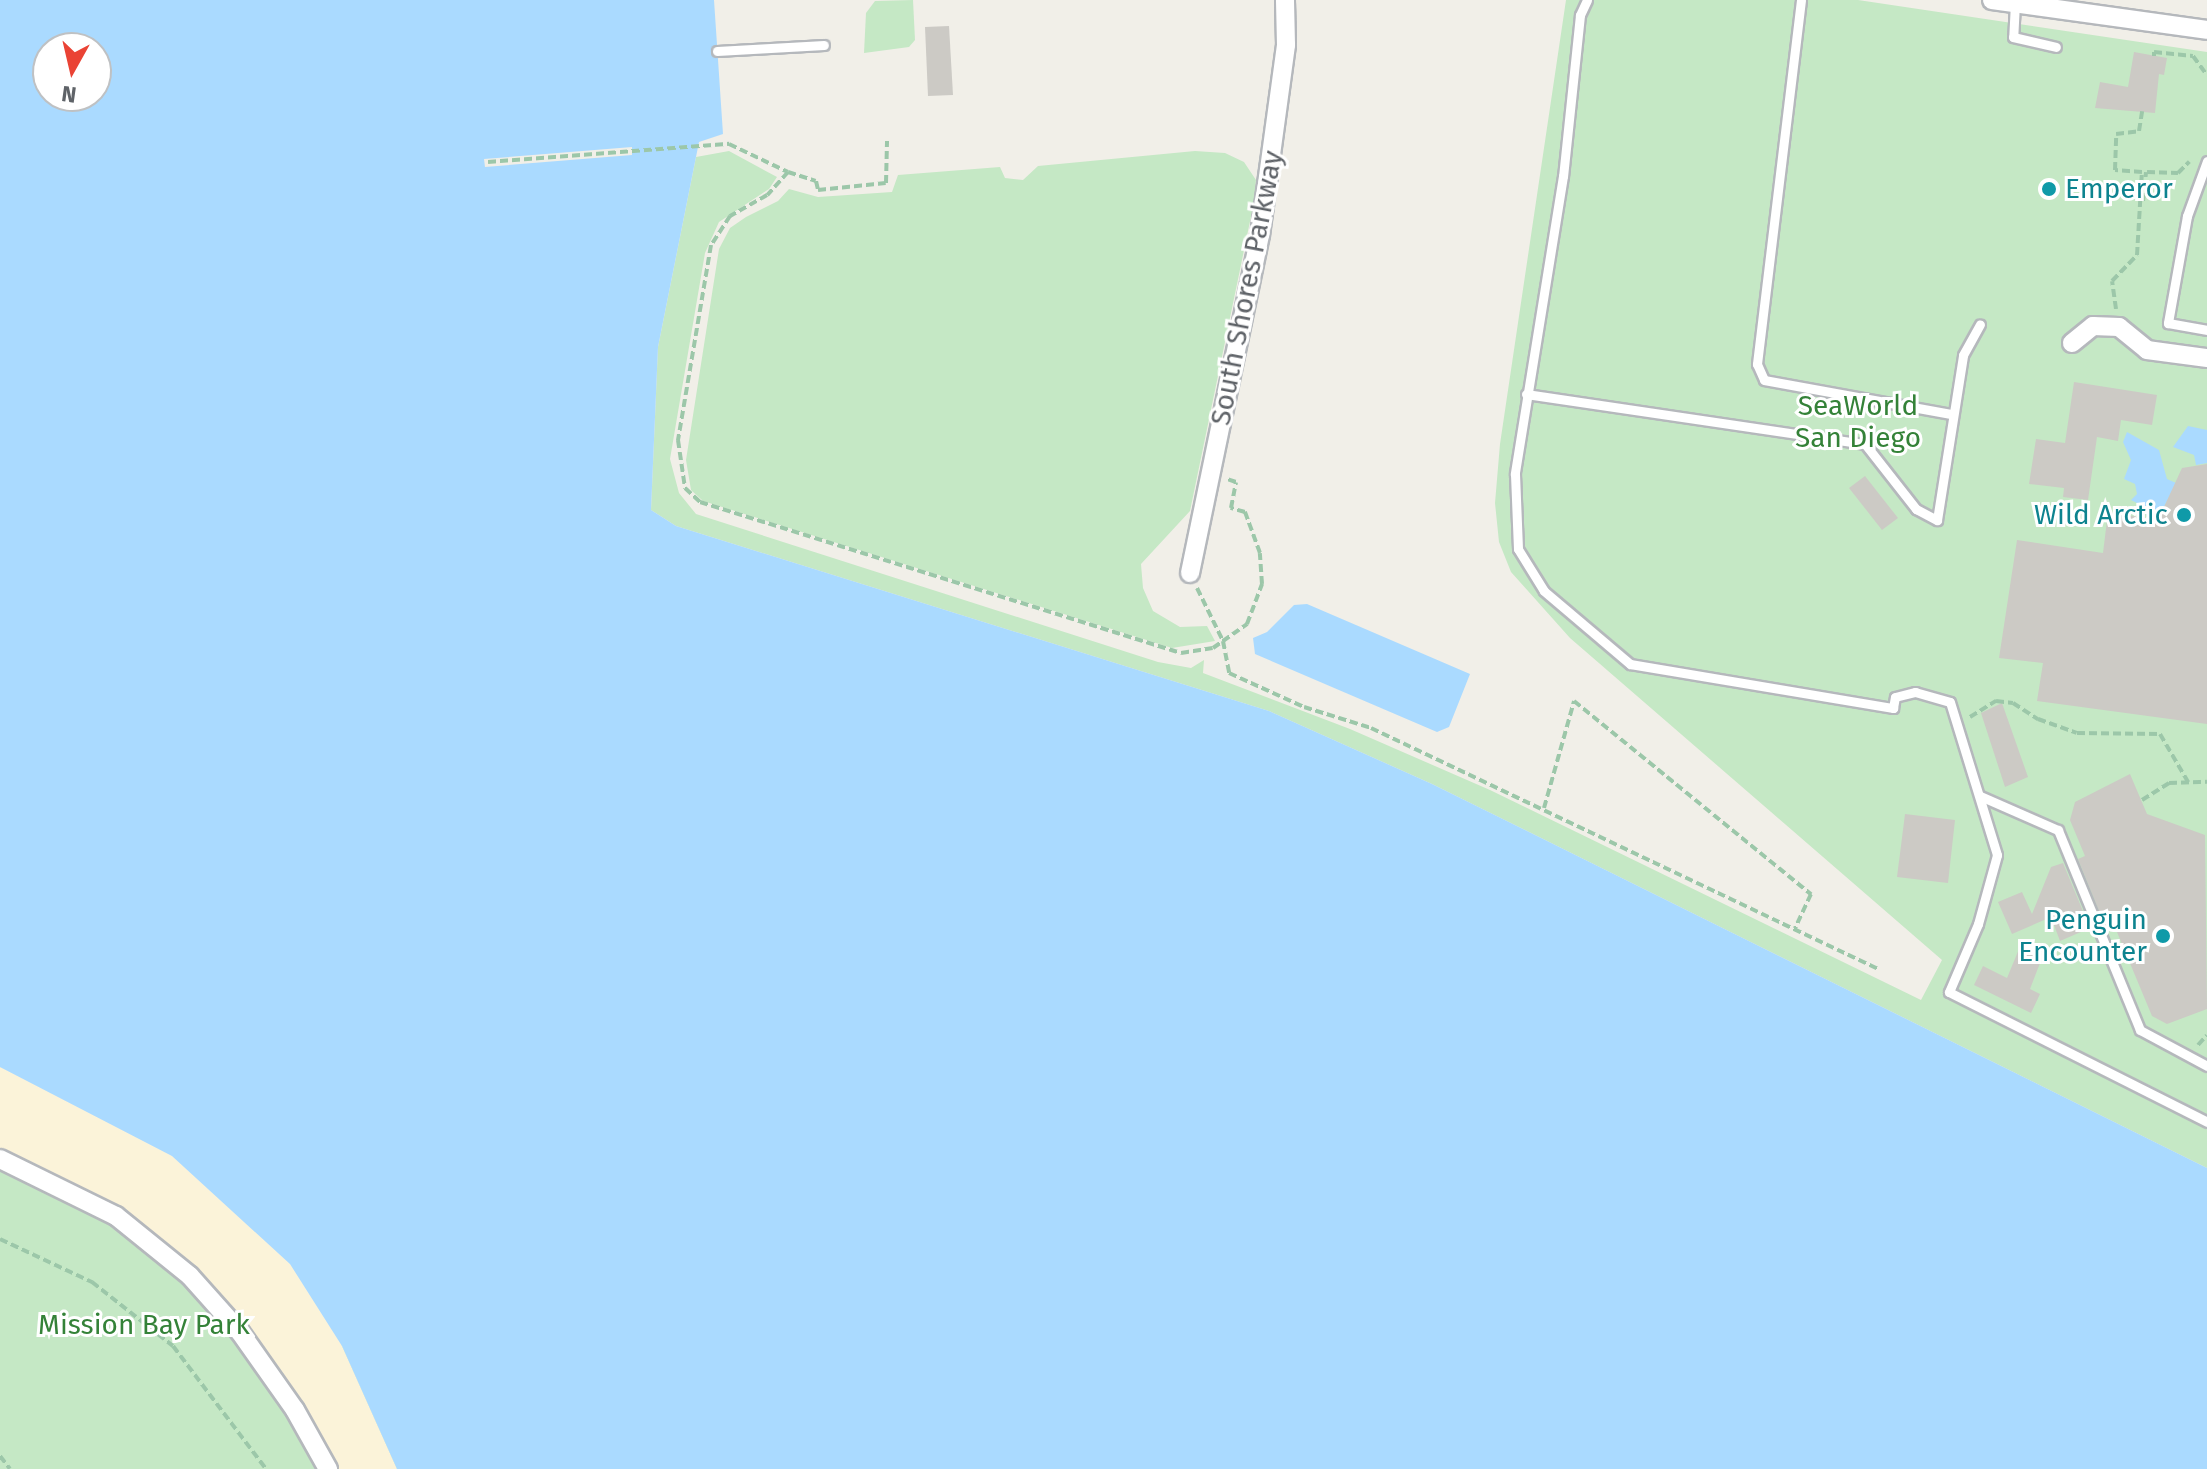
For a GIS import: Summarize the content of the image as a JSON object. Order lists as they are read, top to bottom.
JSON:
{
  "streets": {
    "street": ["South Shores Parkway"]
  },
  "parks": ["SeaWorld San Diego", "Mission Bay Park"],
  "places": ["Emperor", "Wild Arctic", "Penguin Encounter"],
  "north": "bottom"
}
